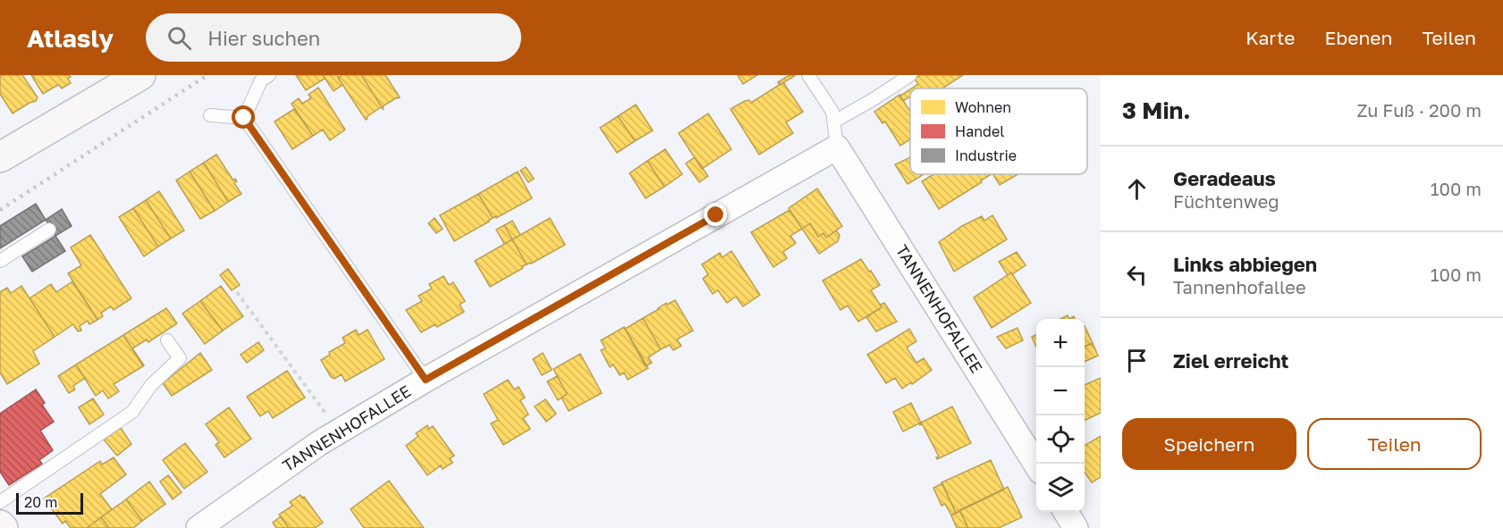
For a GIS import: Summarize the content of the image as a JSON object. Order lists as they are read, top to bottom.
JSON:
{
  "streets": {
    "street": ["TANNENHOFALLEE"]
  },
  "legend": ["Wohnen", "Handel", "Industrie"],
  "scale_bar": "20 m",
  "page": {
    "header": "Atlasly",
    "search": "Hier suchen",
    "nav": ["Karte", "Ebenen", "Teilen"],
    "heading": ["3 Min.", "Zu Fuß · 200 m"],
    "list": [
      ["Geradeaus", "Füchtenweg", "100 m"],
      ["Links abbiegen", "Tannenhofallee", "100 m"],
      "Ziel erreicht"
    ],
    "map_buttons": ["+", "−"],
    "buttons": ["Speichern", "Teilen"],
    "scale": "20 m"
  }
}
